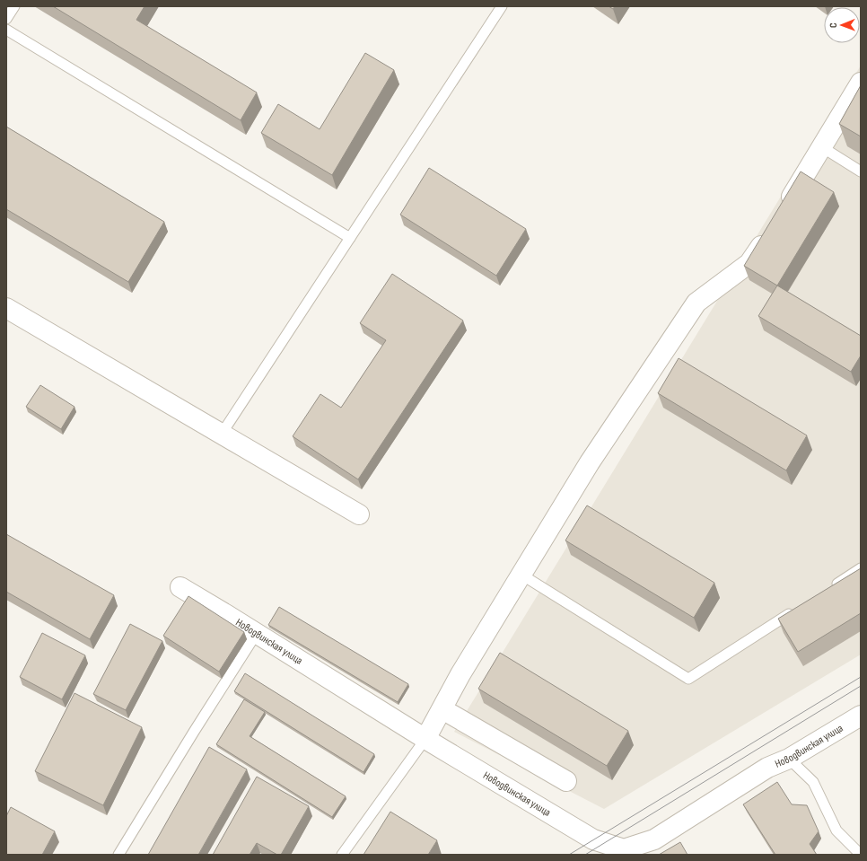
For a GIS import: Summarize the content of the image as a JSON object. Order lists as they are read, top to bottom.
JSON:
{
  "streets": {
    "street": ["Новодвинская улица"]
  },
  "north": "left"
}
